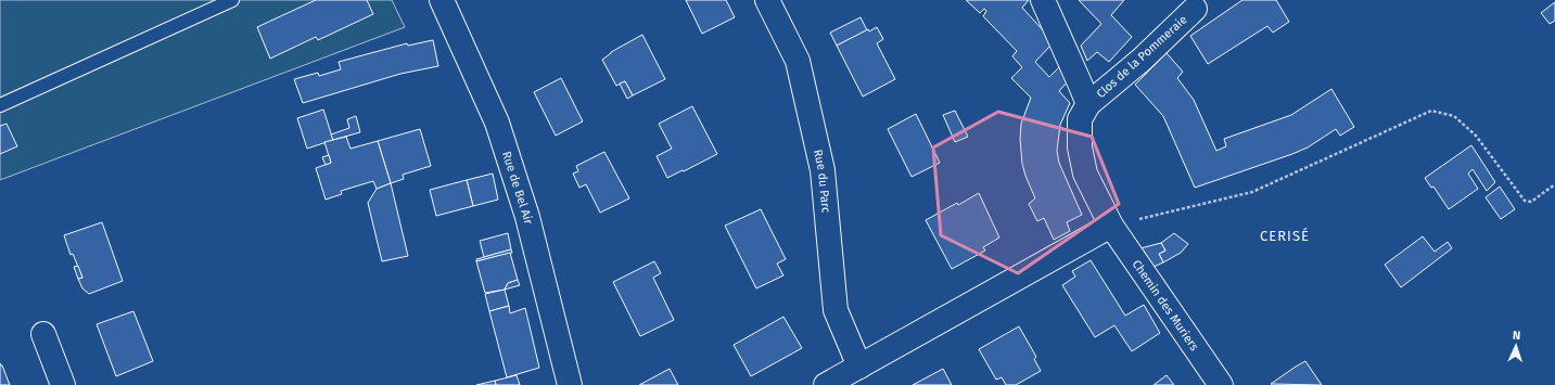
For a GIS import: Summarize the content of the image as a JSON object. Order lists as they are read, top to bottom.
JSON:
{
  "streets": {
    "street": [
      "Clos de la Pommeraie",
      "Rue du Parc",
      "Rue de Bel Air",
      "Chemin des Muriers"
    ]
  },
  "crossings": [
    ["Clos de la Pommeraie", "Chemin des Muriers"]
  ],
  "districts": ["CERISÉ"],
  "north": "top"
}
